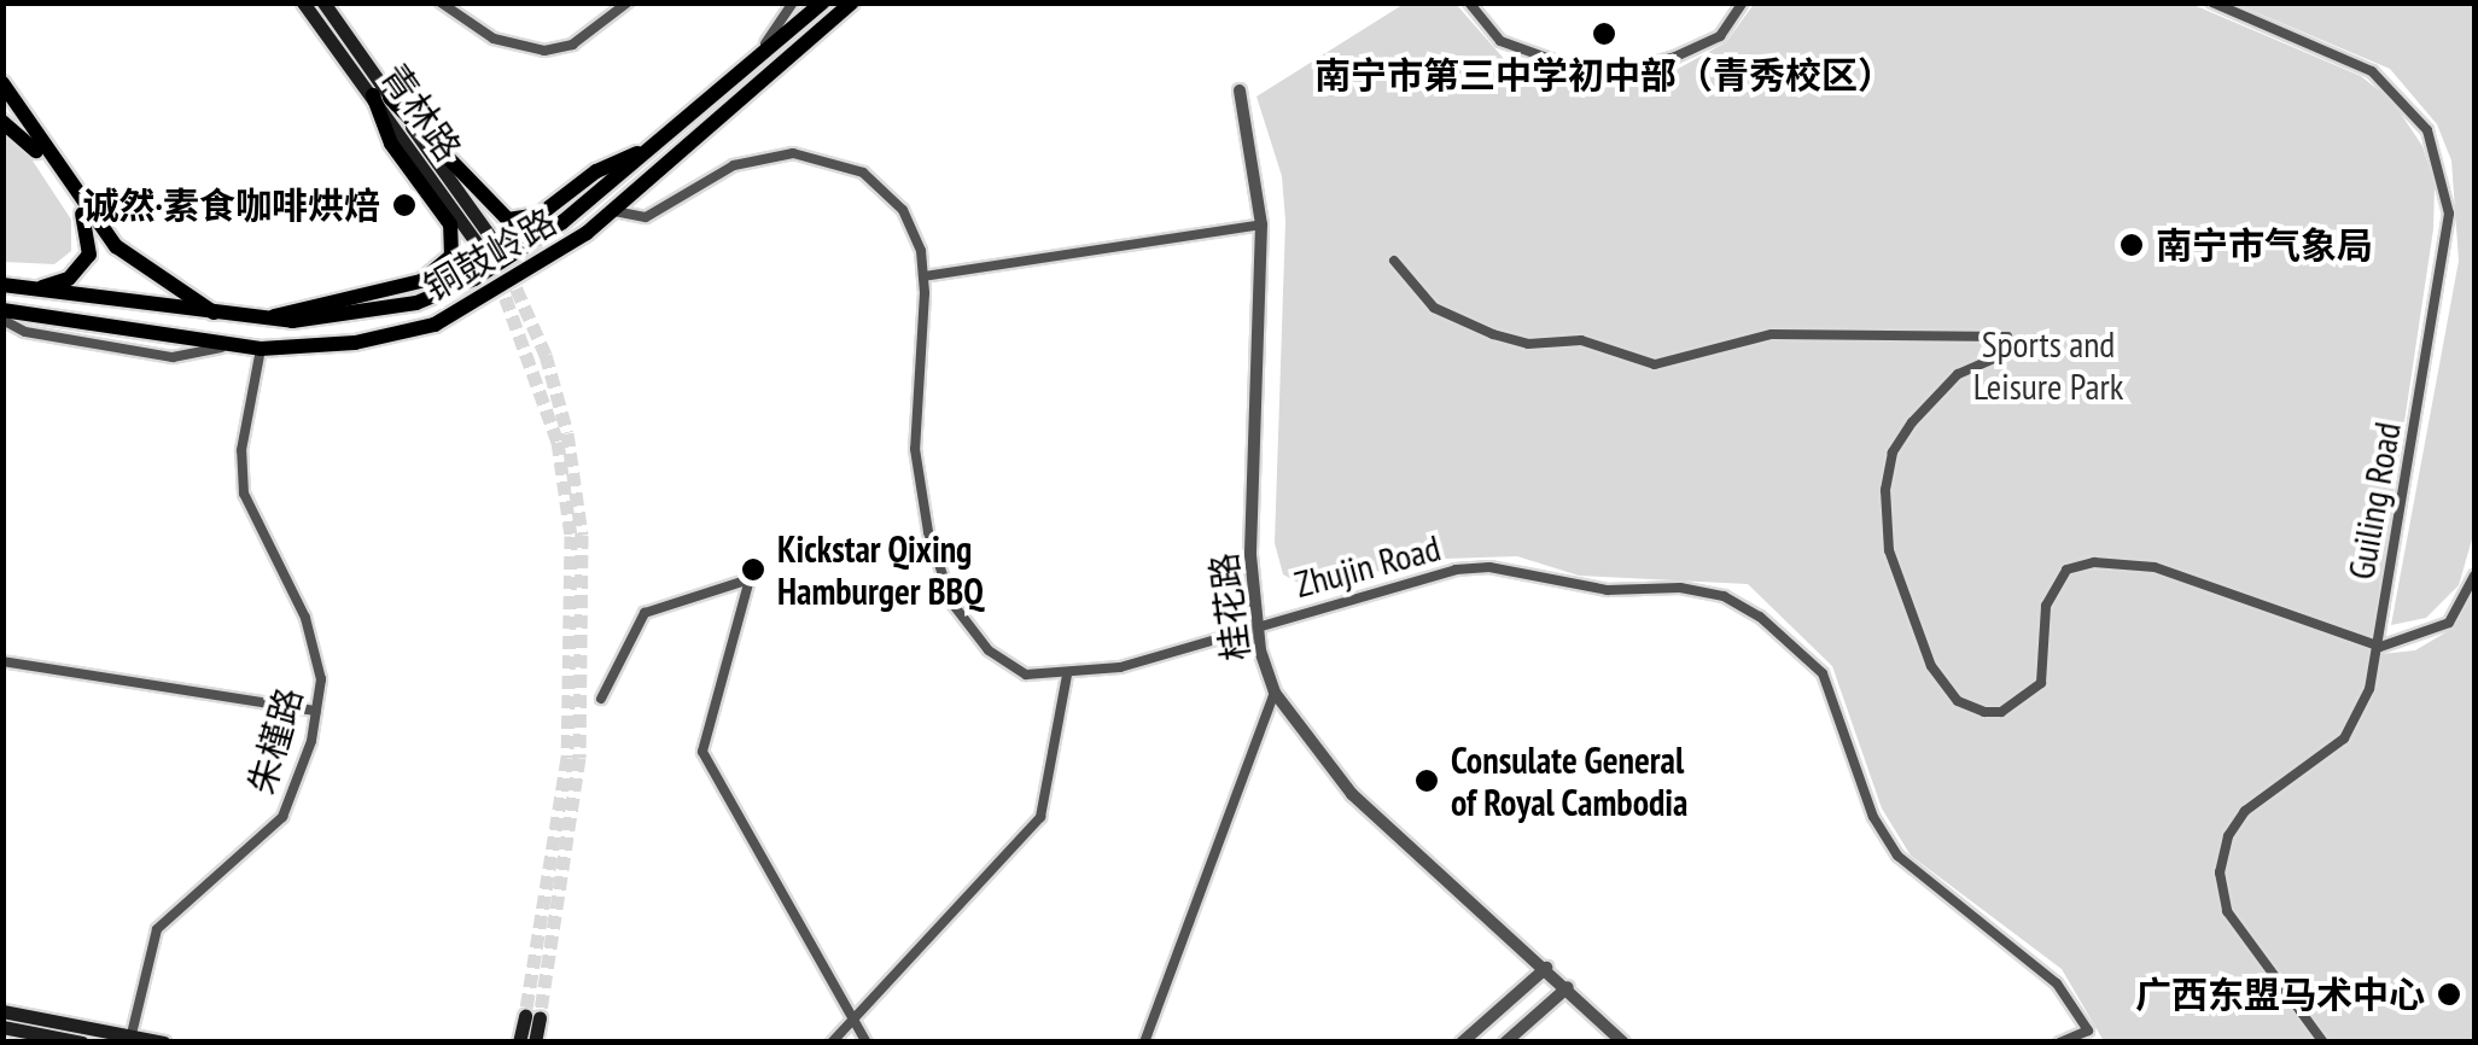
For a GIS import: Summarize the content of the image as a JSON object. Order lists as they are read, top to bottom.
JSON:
{
  "streets": {
    "main road": ["青林路", "铜鼓岭路"],
    "street": [
      "Guiling Road",
      "Zhujin Road",
      "桂花路",
      "朱槿路"
    ]
  },
  "crossings": [
    ["铜鼓岭路", "Zhujin Road"],
    ["铜鼓岭路", "朱槿路"],
    ["Zhujin Road", "桂花路"]
  ],
  "parks": ["Sports and Leisure Park"],
  "places": [
    "南宁市第三中学初中部（青秀校区）",
    "诚然·素食咖啡烘焙",
    "南宁市气象局",
    "Kickstar Qixing Hamburger BBQ",
    "Consulate General of Royal Cambodia",
    "广西东盟马术中心"
  ]
}
